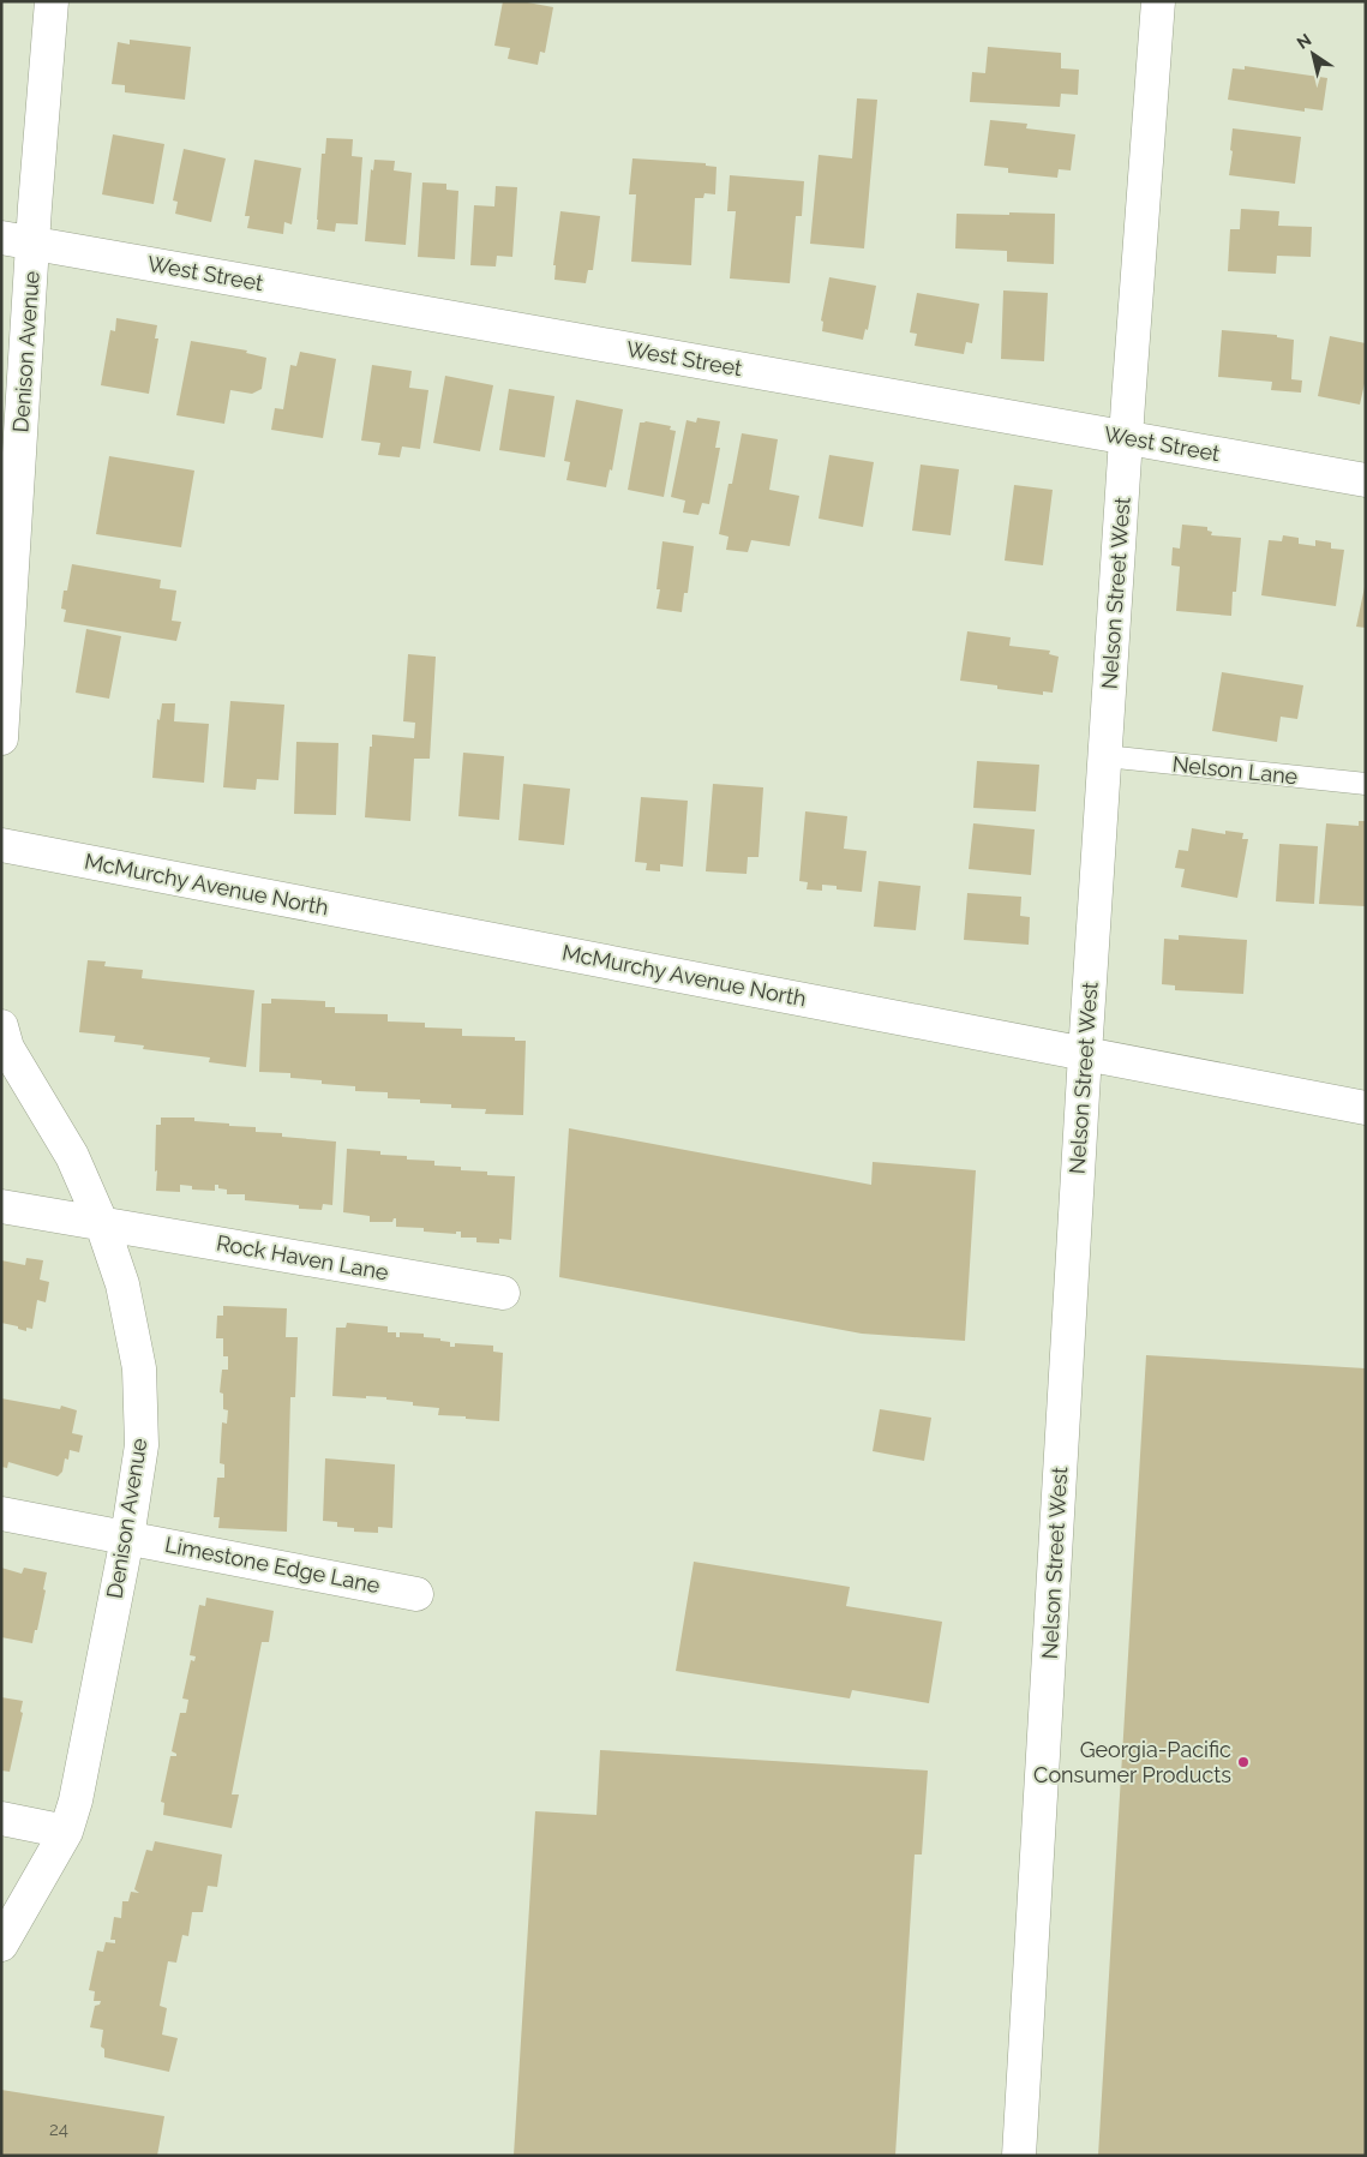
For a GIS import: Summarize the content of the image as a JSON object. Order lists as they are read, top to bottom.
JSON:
{
  "streets": {
    "street": [
      "West Street",
      "Denison Avenue",
      "Nelson Street West",
      "McMurchy Avenue North",
      "Rock Haven Lane",
      "Limestone Edge Lane"
    ],
    "lane": ["Nelson Lane"]
  },
  "crossings": [
    ["West Street", "Denison Avenue"],
    ["West Street", "Nelson Street West"],
    ["Denison Avenue", "Rock Haven Lane"],
    ["Denison Avenue", "Limestone Edge Lane"],
    ["Nelson Street West", "Nelson Lane"],
    ["Nelson Street West", "McMurchy Avenue North"]
  ],
  "places": ["Georgia-Pacific Consumer Products"],
  "house_numbers": ["24"],
  "north": "top left"
}
